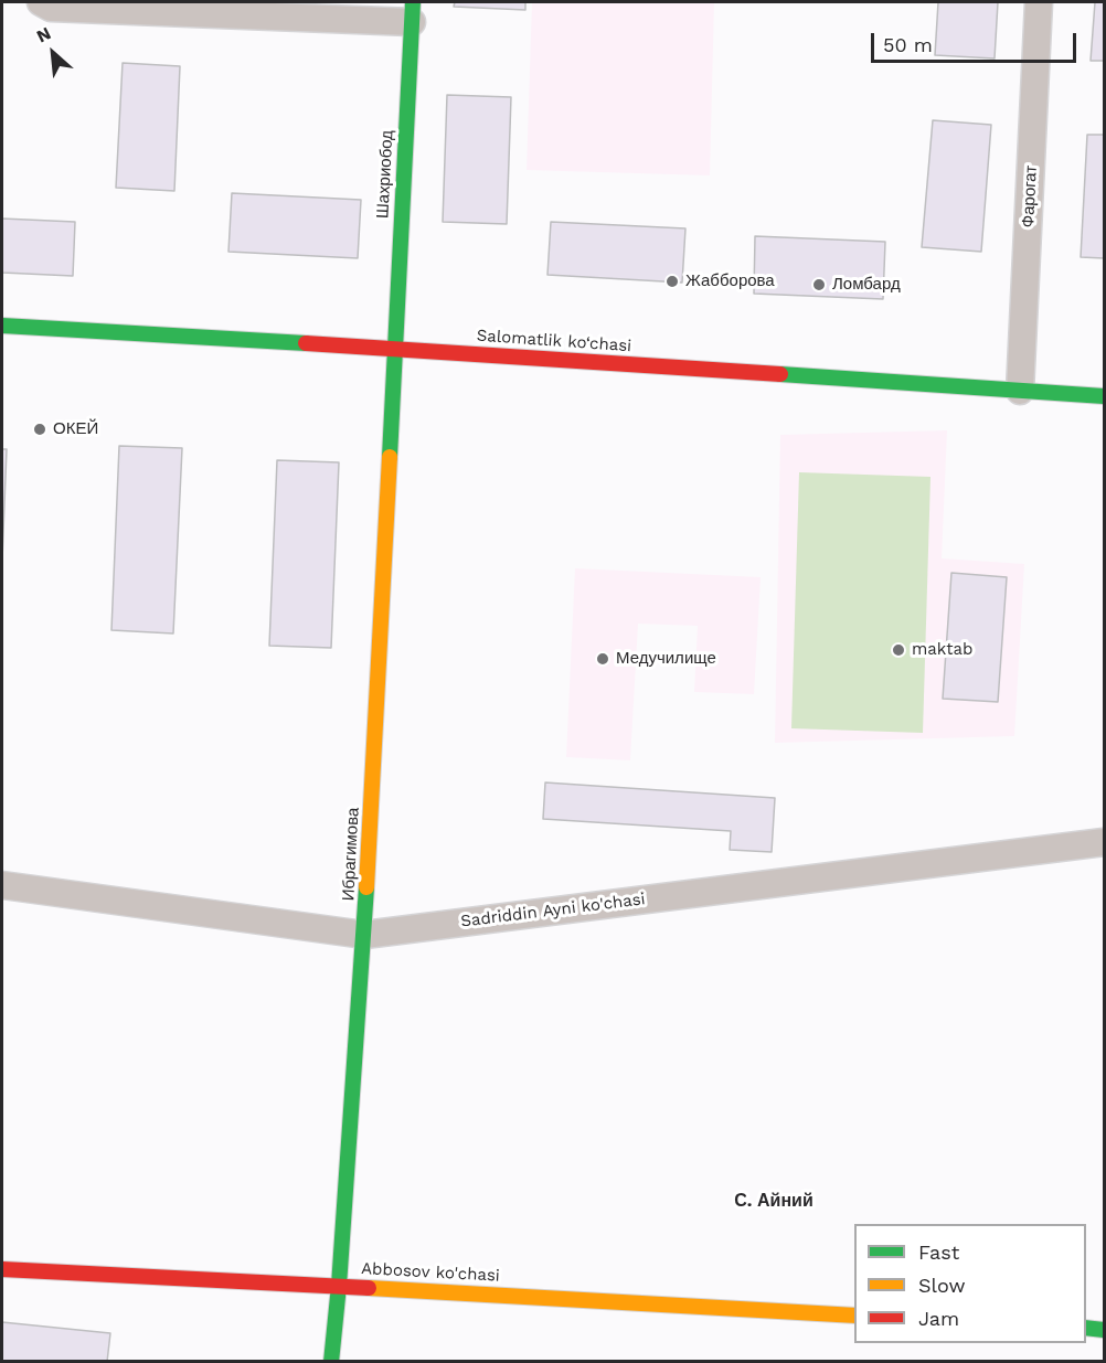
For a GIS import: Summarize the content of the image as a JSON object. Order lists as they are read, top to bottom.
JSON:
{
  "streets": {
    "street": [
      "Шахриобод",
      "Фарогат",
      "Salomatlik ko‘chasi",
      "Ибрагимова",
      "Sadriddin Ayni ko'chasi",
      "Abbosov ko'chasi"
    ]
  },
  "crossings": [
    ["Шахриобод", "Salomatlik ko‘chasi"],
    ["Шахриобод", "Ибрагимова"],
    ["Фарогат", "Salomatlik ko‘chasi"],
    ["Salomatlik ko‘chasi", "Ибрагимова"],
    ["Ибрагимова", "Sadriddin Ayni ko'chasi"],
    ["Ибрагимова", "Abbosov ko'chasi"]
  ],
  "districts": ["С. Айний"],
  "places": [
    "Жабборова",
    "Ломбард",
    "ОКЕЙ",
    "maktab",
    "Медучилище"
  ],
  "legend": ["Fast", "Slow", "Jam"],
  "scale_bar": "50 m",
  "north": "top left"
}
